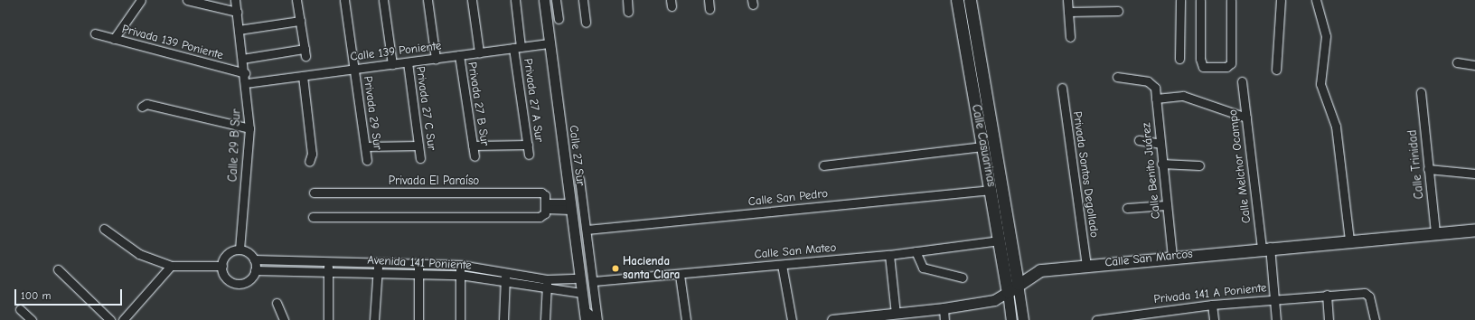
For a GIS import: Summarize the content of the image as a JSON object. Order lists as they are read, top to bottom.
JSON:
{
  "streets": {
    "main road": ["Calle Casuarinas", "Calle San Marcos"],
    "street": [
      "Privada 139 Poniente",
      "Calle 139 Poniente",
      "Privada 27 A Sur",
      "Privada 27 B Sur",
      "Privada 27 C Sur",
      "Privada 29 Sur",
      "Calle 29 B Sur",
      "Calle 27 Sur",
      "Calle Trinidad",
      "Calle Melchor Ocampo",
      "Calle Benito Juárez",
      "Privada Santos Degollado",
      "Privada El Paraíso",
      "Calle San Pedro",
      "Calle San Mateo",
      "Avenida 141 Poniente",
      "Privada 141 A Poniente"
    ]
  },
  "crossings": [
    ["Privada 139 Poniente", "Calle 29 B Sur"],
    ["Calle 139 Poniente", "Privada 27 A Sur"],
    ["Calle 139 Poniente", "Privada 27 B Sur"],
    ["Calle 139 Poniente", "Privada 27 C Sur"],
    ["Calle 139 Poniente", "Privada 29 Sur"],
    ["Calle 139 Poniente", "Calle 29 B Sur"],
    ["Calle 139 Poniente", "Calle 27 Sur"],
    ["Calle 29 B Sur", "Avenida 141 Poniente"],
    ["Calle Casuarinas", "Calle San Pedro"],
    ["Calle Casuarinas", "Calle San Mateo"],
    ["Calle Casuarinas", "Calle San Marcos"],
    ["Calle 27 Sur", "Avenida 141 Poniente"],
    ["Calle Trinidad", "Calle San Marcos"],
    ["Calle Melchor Ocampo", "Calle San Marcos"],
    ["Calle Melchor Ocampo", "Privada 141 A Poniente"],
    ["Calle Benito Juárez", "Calle San Marcos"],
    ["Privada Santos Degollado", "Calle San Marcos"]
  ],
  "places": ["Hacienda santa Clara"],
  "scale_bar": "100 m"
}
